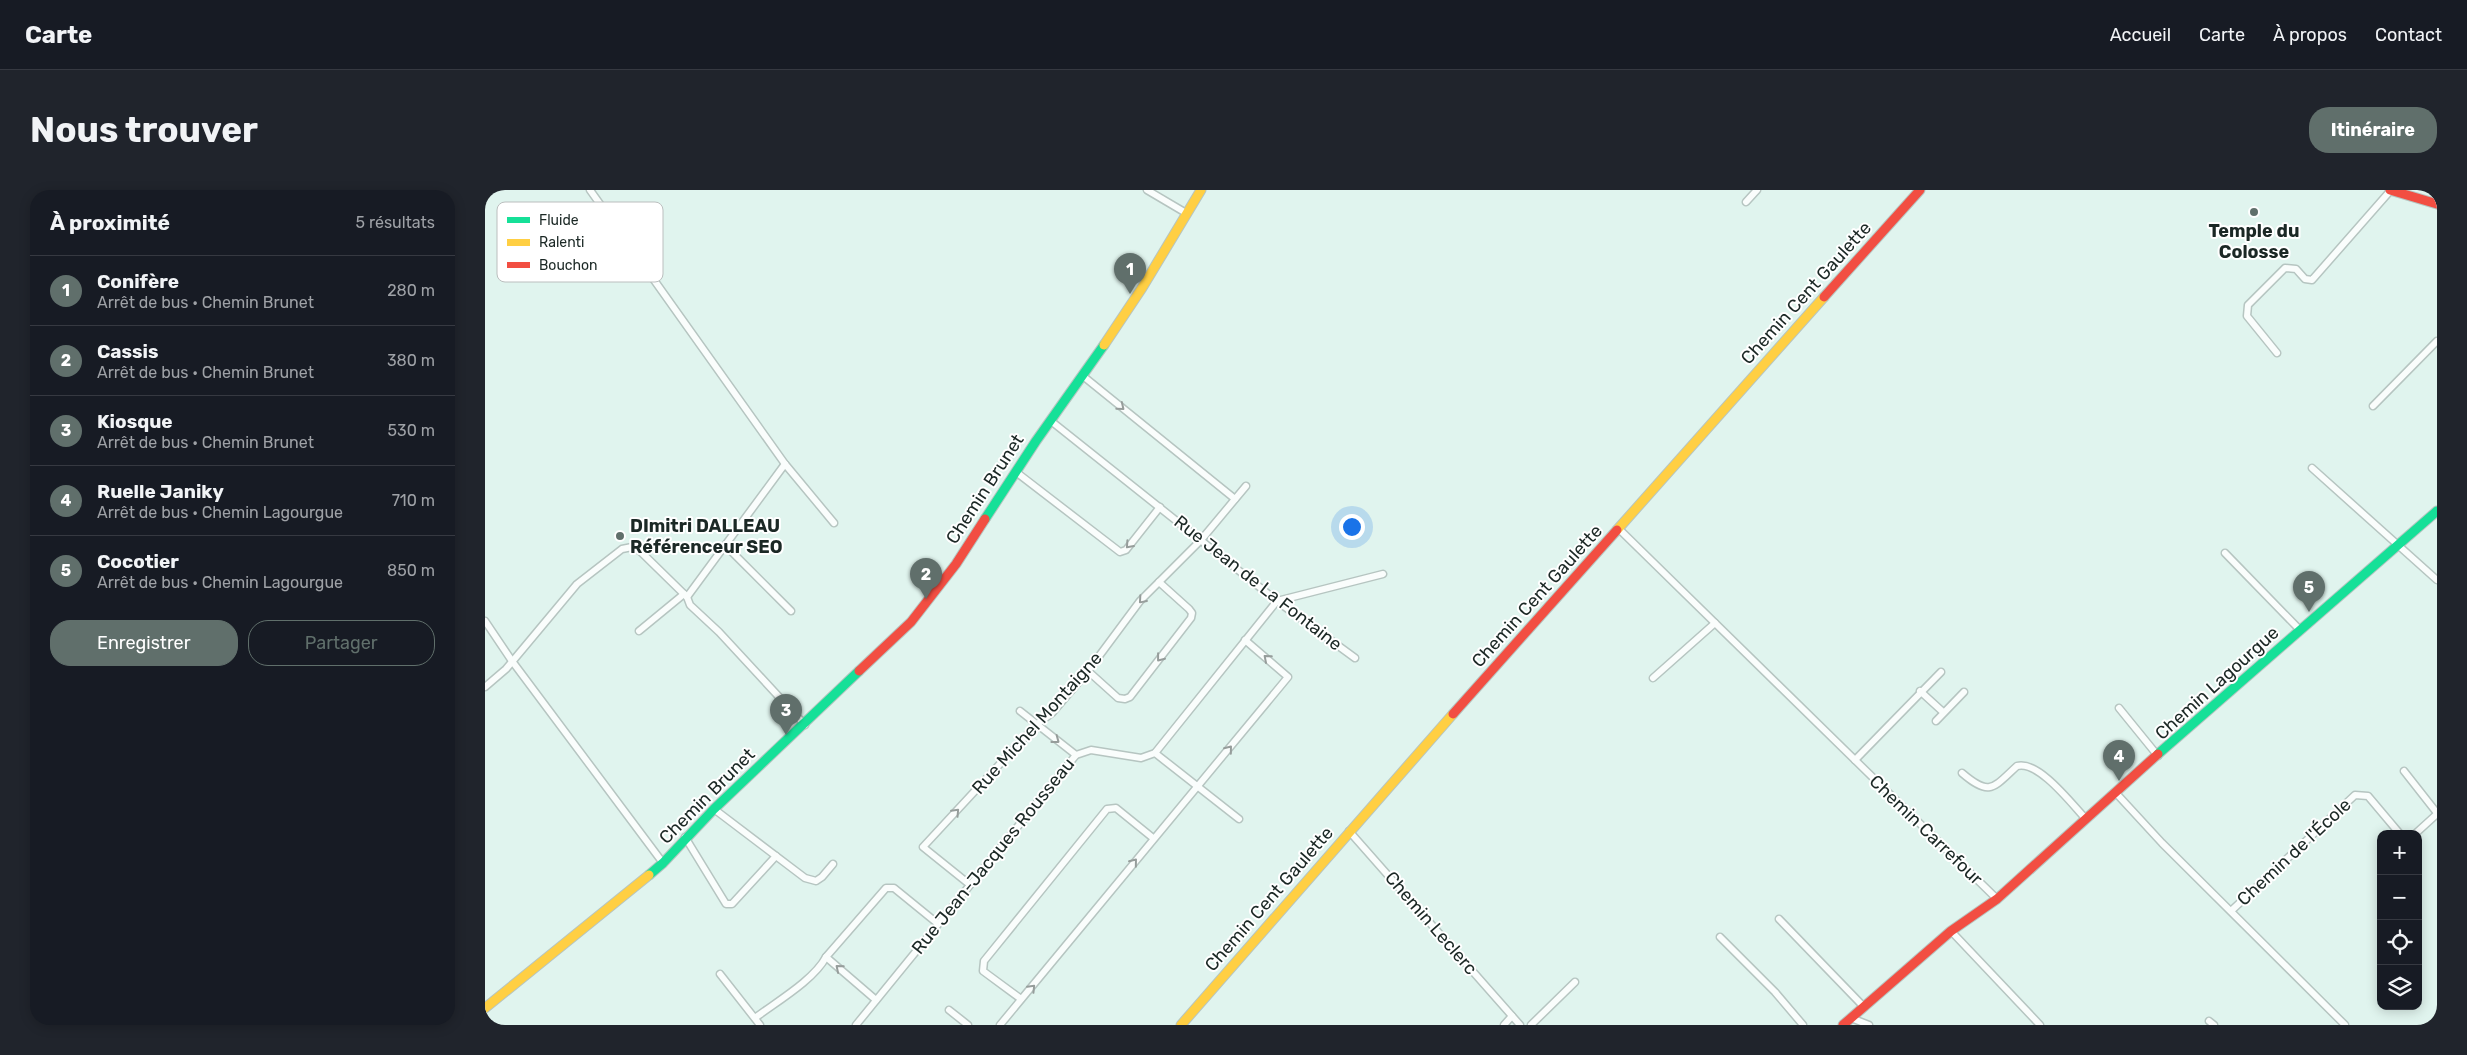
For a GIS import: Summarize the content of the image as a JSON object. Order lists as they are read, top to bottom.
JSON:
{
  "streets": {
    "street": [
      "Chemin Cent Gaulette",
      "Chemin Brunet",
      "Rue Jean de La Fontaine",
      "Chemin Lagourgue",
      "Rue Michel Montaigne",
      "Chemin Carrefour",
      "Chemin de l'École",
      "Rue Jean-Jacques Rousseau",
      "Chemin Leclerc"
    ]
  },
  "crossings": [
    ["Chemin Cent Gaulette", "Chemin Carrefour"],
    ["Chemin Cent Gaulette", "Chemin Leclerc"],
    ["Chemin Brunet", "Rue Jean de La Fontaine"],
    ["Rue Jean de La Fontaine", "Rue Michel Montaigne"],
    ["Chemin Lagourgue", "Chemin Carrefour"],
    ["Rue Michel Montaigne", "Rue Jean-Jacques Rousseau"]
  ],
  "places": ["Temple du Colosse", "DImitri DALLEAU Référenceur SEO"],
  "legend": ["Fluide", "Ralenti", "Bouchon"],
  "page": {
    "header": "Carte",
    "nav": [
      "Accueil",
      "Carte",
      "À propos",
      "Contact"
    ],
    "buttons": [
      "Itinéraire",
      ["Enregistrer", "Partager"]
    ],
    "title": "Nous trouver",
    "heading": ["À proximité", "5 résultats"],
    "pins": [
      "1",
      "2",
      "5",
      "3",
      "4"
    ],
    "list": [
      {
        "mark": "1",
        "name": "Conifère",
        "note": "Arrêt de bus · Chemin Brunet",
        "value": "280 m"
      },
      {
        "mark": "2",
        "name": "Cassis",
        "note": "Arrêt de bus · Chemin Brunet",
        "value": "380 m"
      },
      {
        "mark": "3",
        "name": "Kiosque",
        "note": "Arrêt de bus · Chemin Brunet",
        "value": "530 m"
      },
      {
        "mark": "4",
        "name": "Ruelle Janiky",
        "note": "Arrêt de bus · Chemin Lagourgue",
        "value": "710 m"
      },
      {
        "mark": "5",
        "name": "Cocotier",
        "note": "Arrêt de bus · Chemin Lagourgue",
        "value": "850 m"
      }
    ],
    "map_buttons": ["+", "−"]
  }
}
